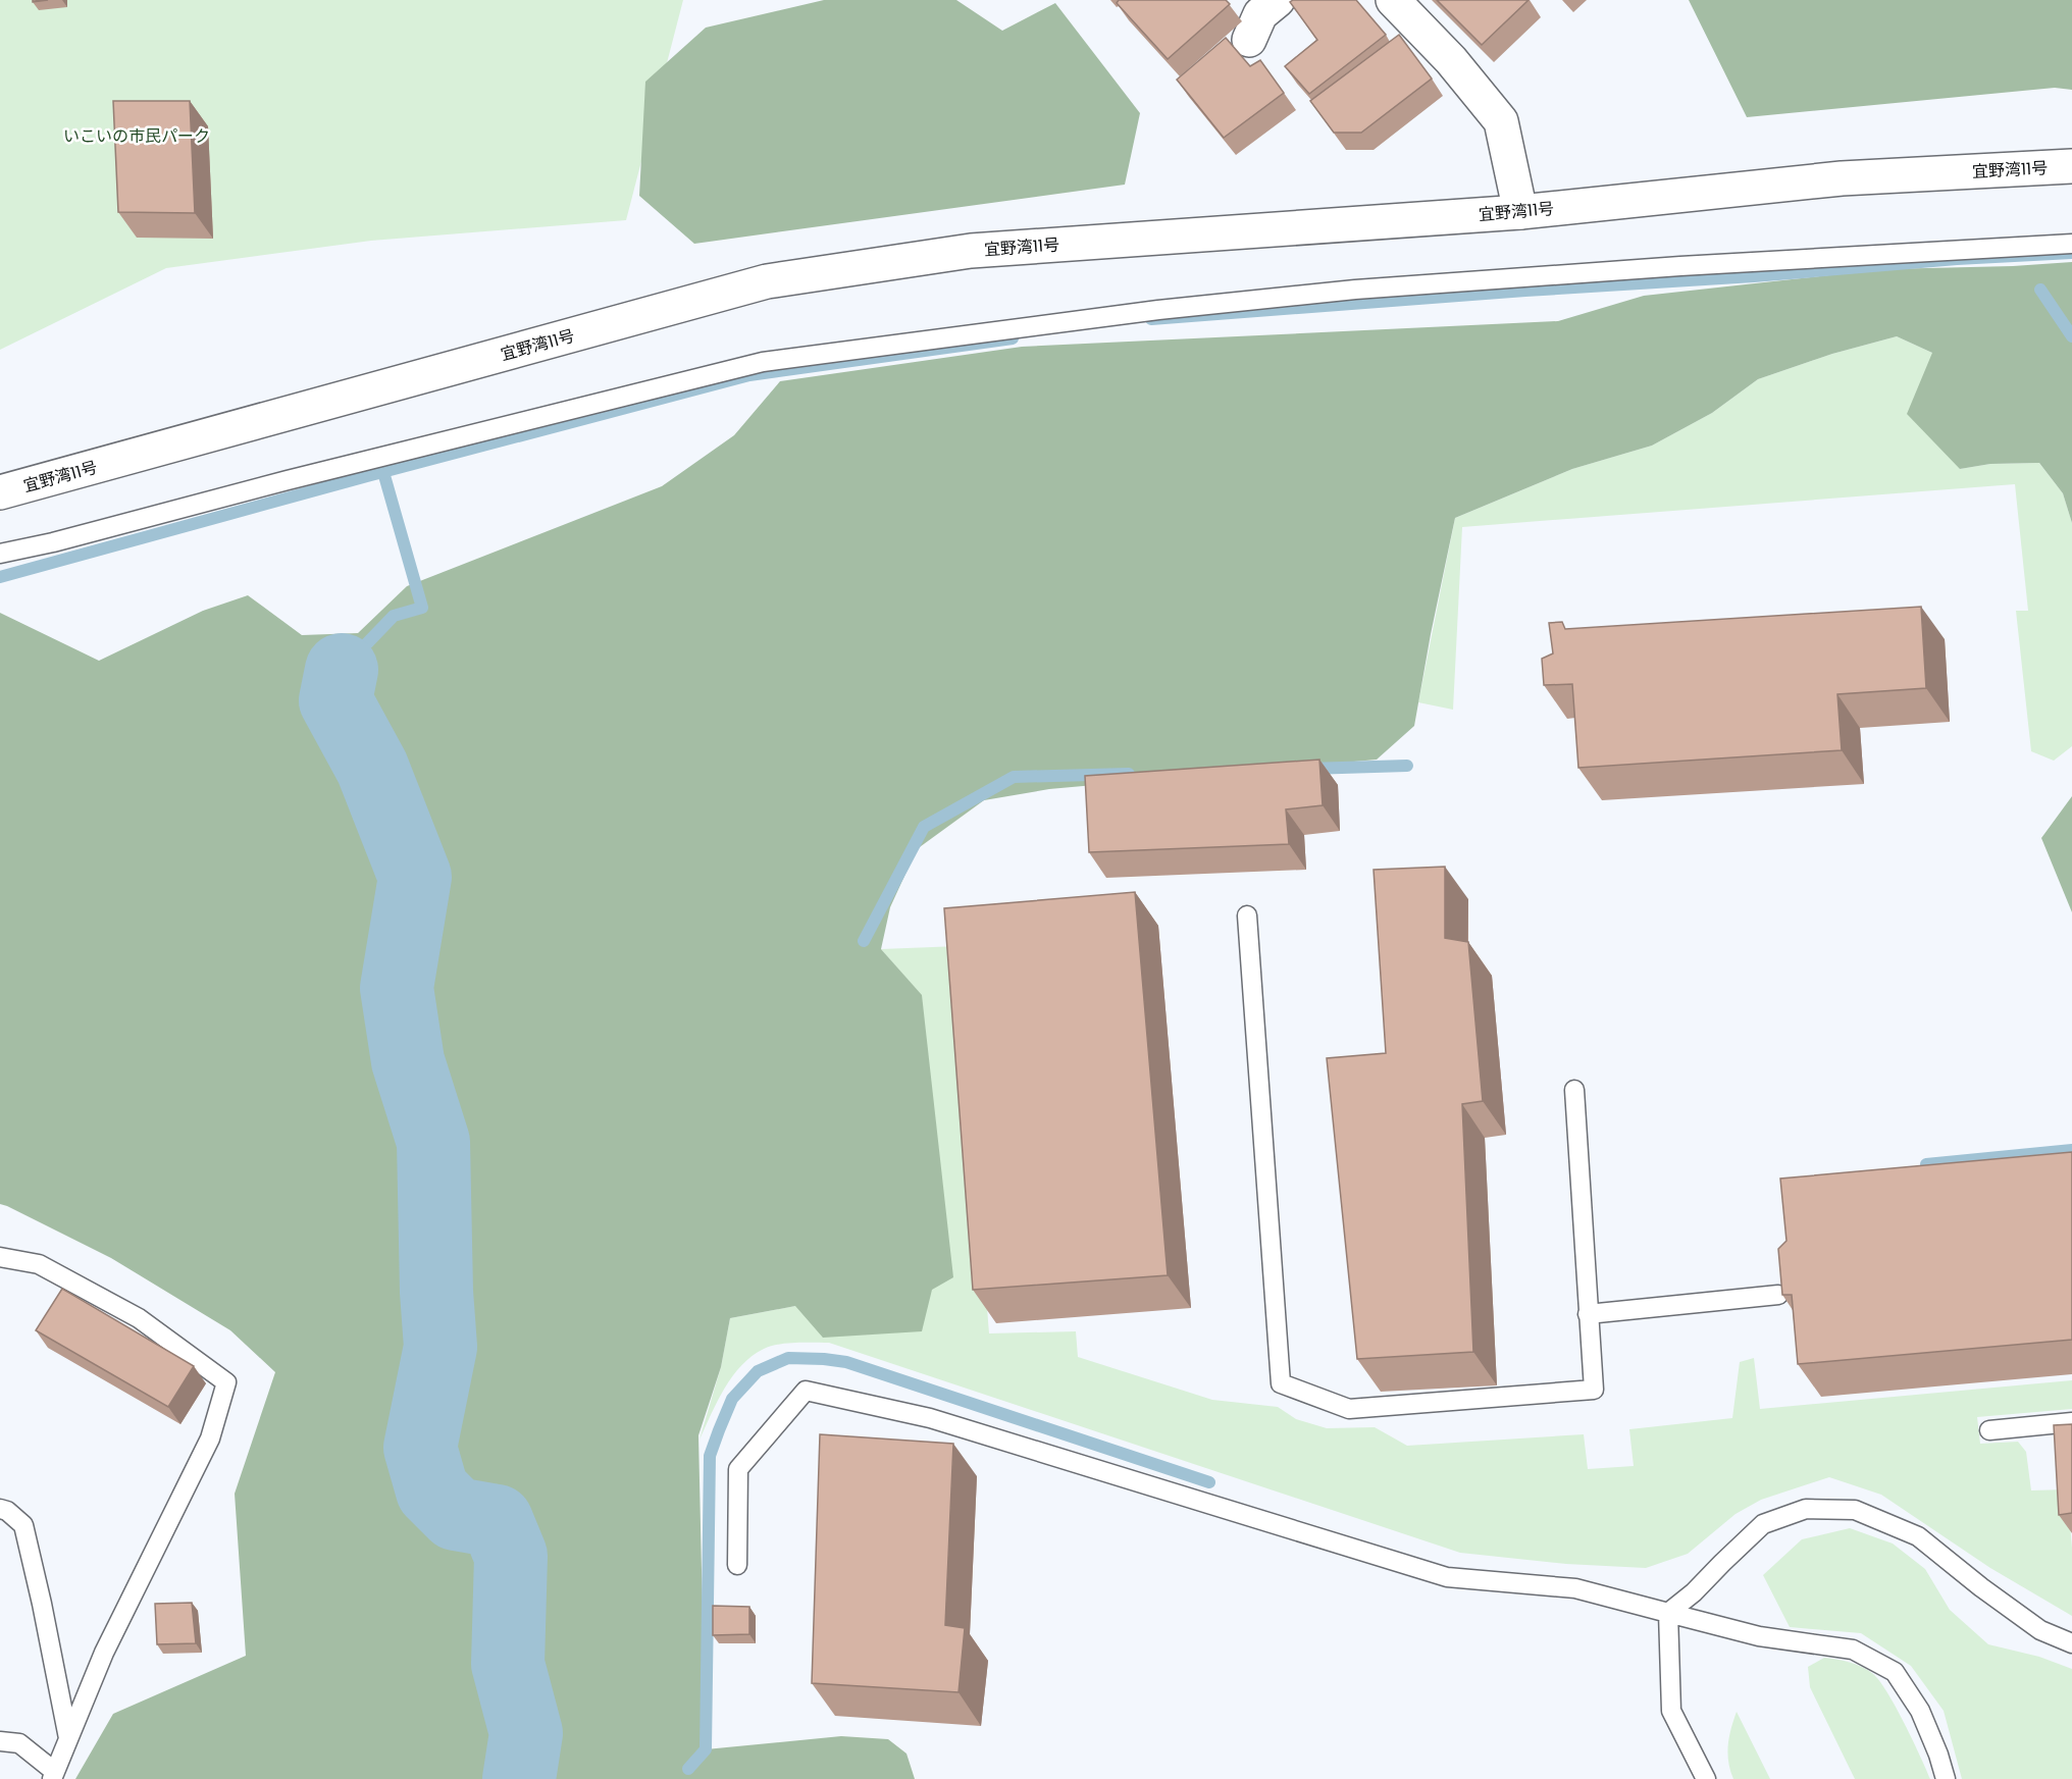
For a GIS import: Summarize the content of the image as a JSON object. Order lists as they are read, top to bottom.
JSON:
{
  "streets": {
    "street": ["宜野湾11号"]
  },
  "parks": ["いこいの市民パーク"]
}
